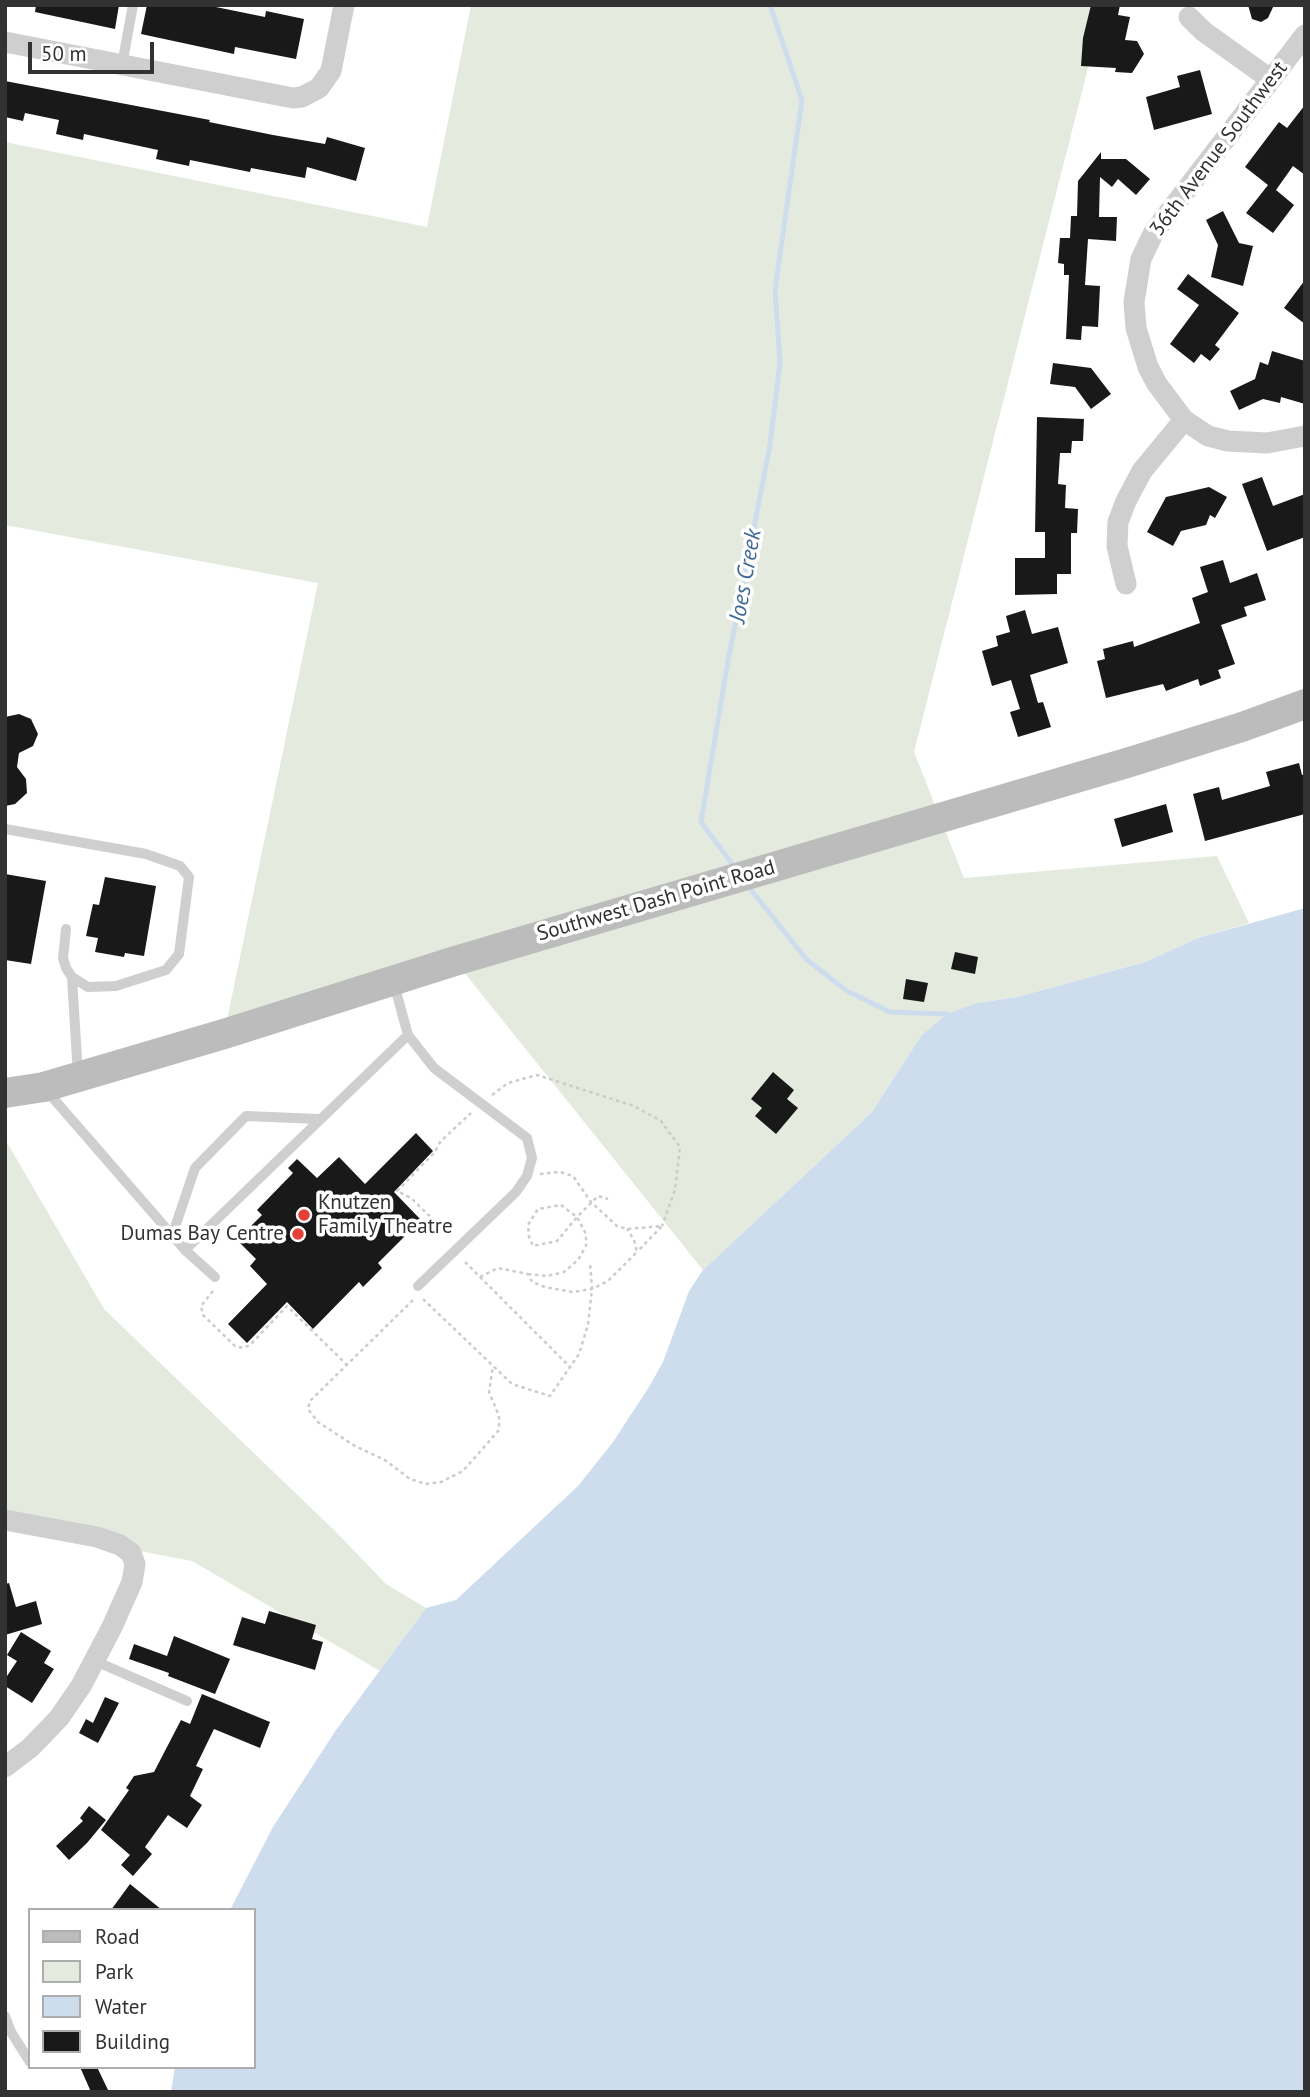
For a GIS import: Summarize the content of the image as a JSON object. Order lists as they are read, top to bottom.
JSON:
{
  "streets": {
    "main road": ["Southwest Dash Point Road"],
    "street": ["36th Avenue Southwest"]
  },
  "water": ["Joes Creek"],
  "places": ["Knutzen Family Theatre", "Dumas Bay Centre"],
  "legend": [
    "Road",
    "Park",
    "Water",
    "Building"
  ],
  "scale_bar": "50 m"
}
